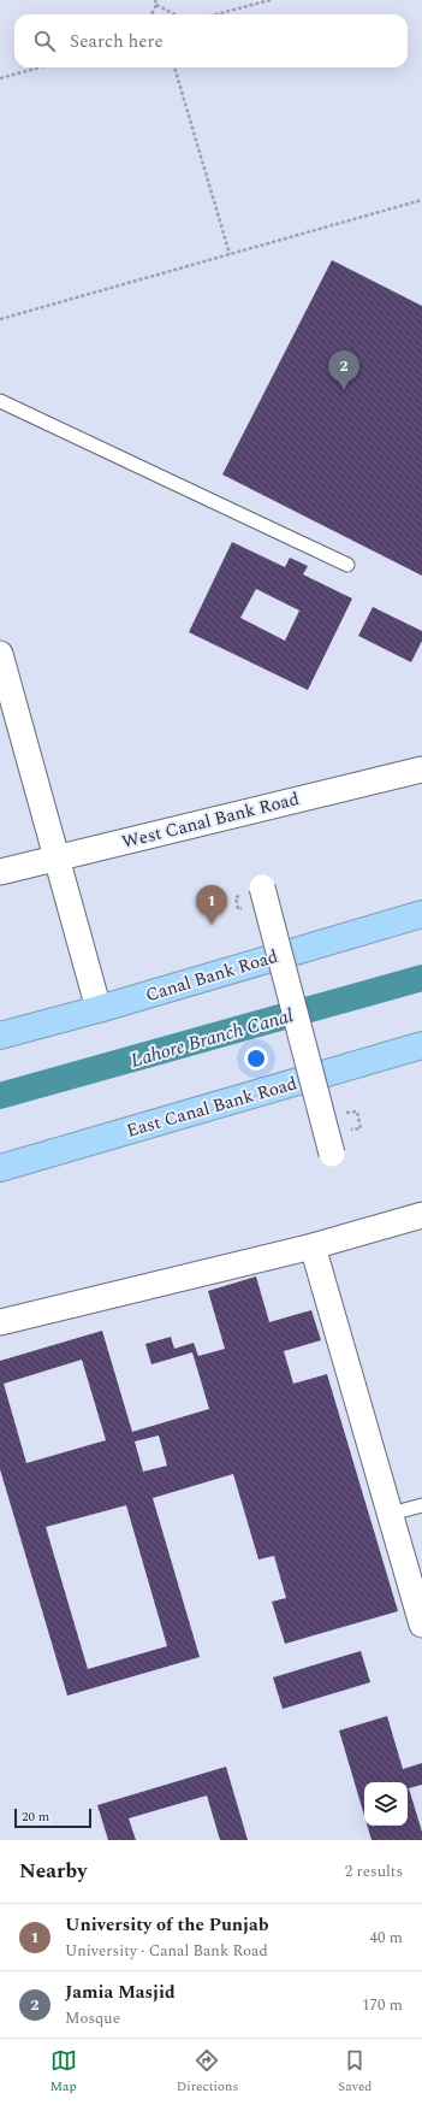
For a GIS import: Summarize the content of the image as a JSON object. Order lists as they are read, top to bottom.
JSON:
{
  "streets": {
    "highway": ["Canal Bank Road", "East Canal Bank Road"],
    "street": ["West Canal Bank Road"]
  },
  "water": ["Lahore Branch Canal"],
  "scale_bar": "20 m",
  "page": {
    "search": "Search here",
    "pins": ["2", "1"],
    "scale": "20 m",
    "heading": ["Nearby", "2 results"],
    "list": [
      {
        "mark": "1",
        "name": "University of the Punjab",
        "note": "University · Canal Bank Road",
        "value": "40 m"
      },
      {
        "mark": "2",
        "name": "Jamia Masjid",
        "note": "Mosque",
        "value": "170 m"
      }
    ],
    "nav": ["Map", "Directions", "Saved"]
  }
}
